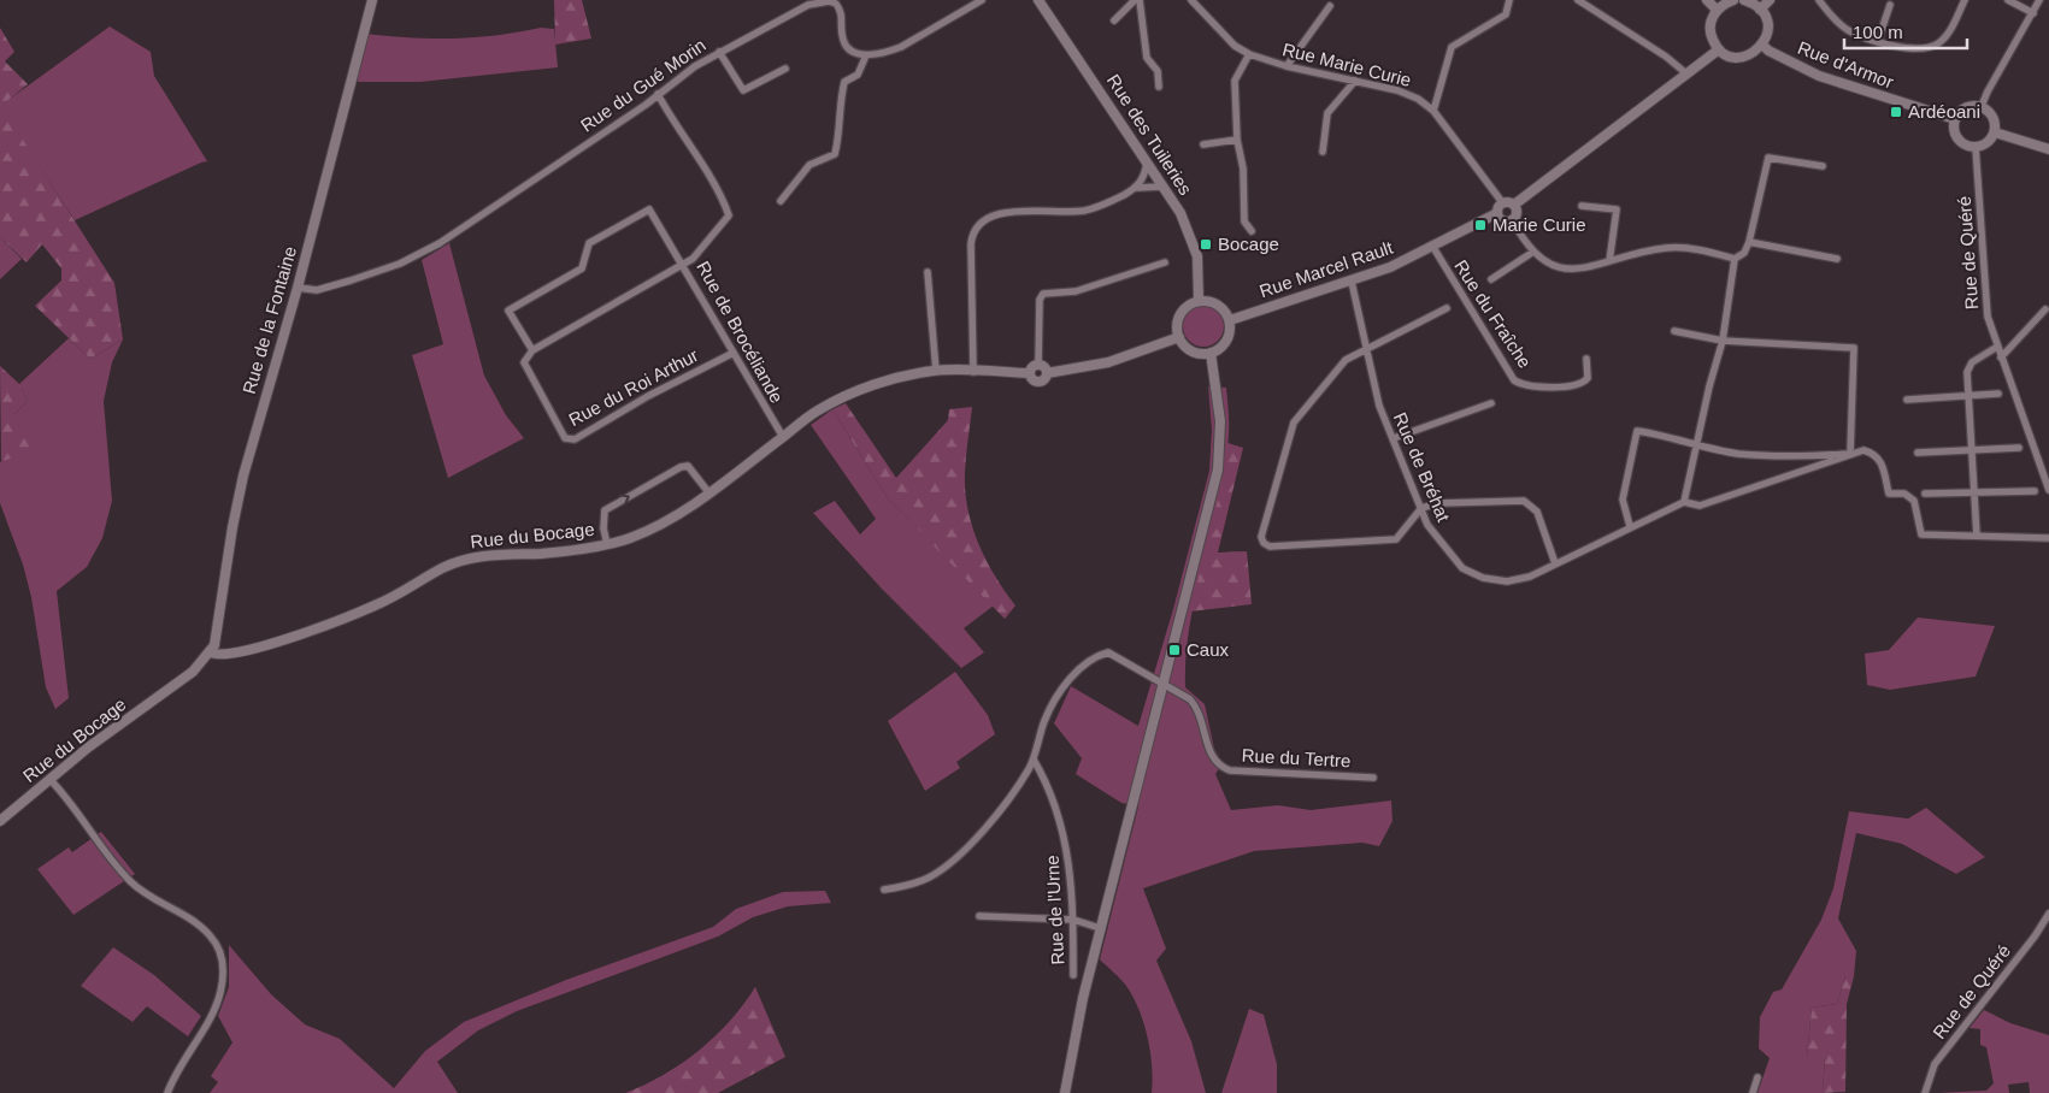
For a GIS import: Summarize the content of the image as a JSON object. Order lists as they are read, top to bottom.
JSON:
{
  "streets": {
    "street": [
      "Rue Marie Curie",
      "Rue d'Armor",
      "Rue du Gué Morin",
      "Rue des Tuileries",
      "Rue de Quéré",
      "Rue Marcel Rault",
      "Rue du Fraîche",
      "Rue de la Fontaine",
      "Rue de Brocéliande",
      "Rue du Roi Arthur",
      "Rue de Bréhat",
      "Rue du Bocage",
      "Rue du Tertre",
      "Rue de l'Urne"
    ]
  },
  "crossings": [
    ["Rue Marie Curie", "Rue Marcel Rault"],
    ["Rue d'Armor", "Rue de Quéré"],
    ["Rue du Gué Morin", "Rue de la Fontaine"],
    ["Rue du Gué Morin", "Rue de Brocéliande"],
    ["Rue des Tuileries", "Rue Marcel Rault"],
    ["Rue Marcel Rault", "Rue du Fraîche"],
    ["Rue Marcel Rault", "Rue de Bréhat"],
    ["Rue de la Fontaine", "Rue du Bocage"],
    ["Rue de Brocéliande", "Rue du Roi Arthur"],
    ["Rue de Brocéliande", "Rue du Bocage"]
  ],
  "places": {
    "transit": [
      "Ardéoani",
      "Marie Curie",
      "Bocage",
      "Caux"
    ]
  },
  "scale_bar": "100 m"
}
